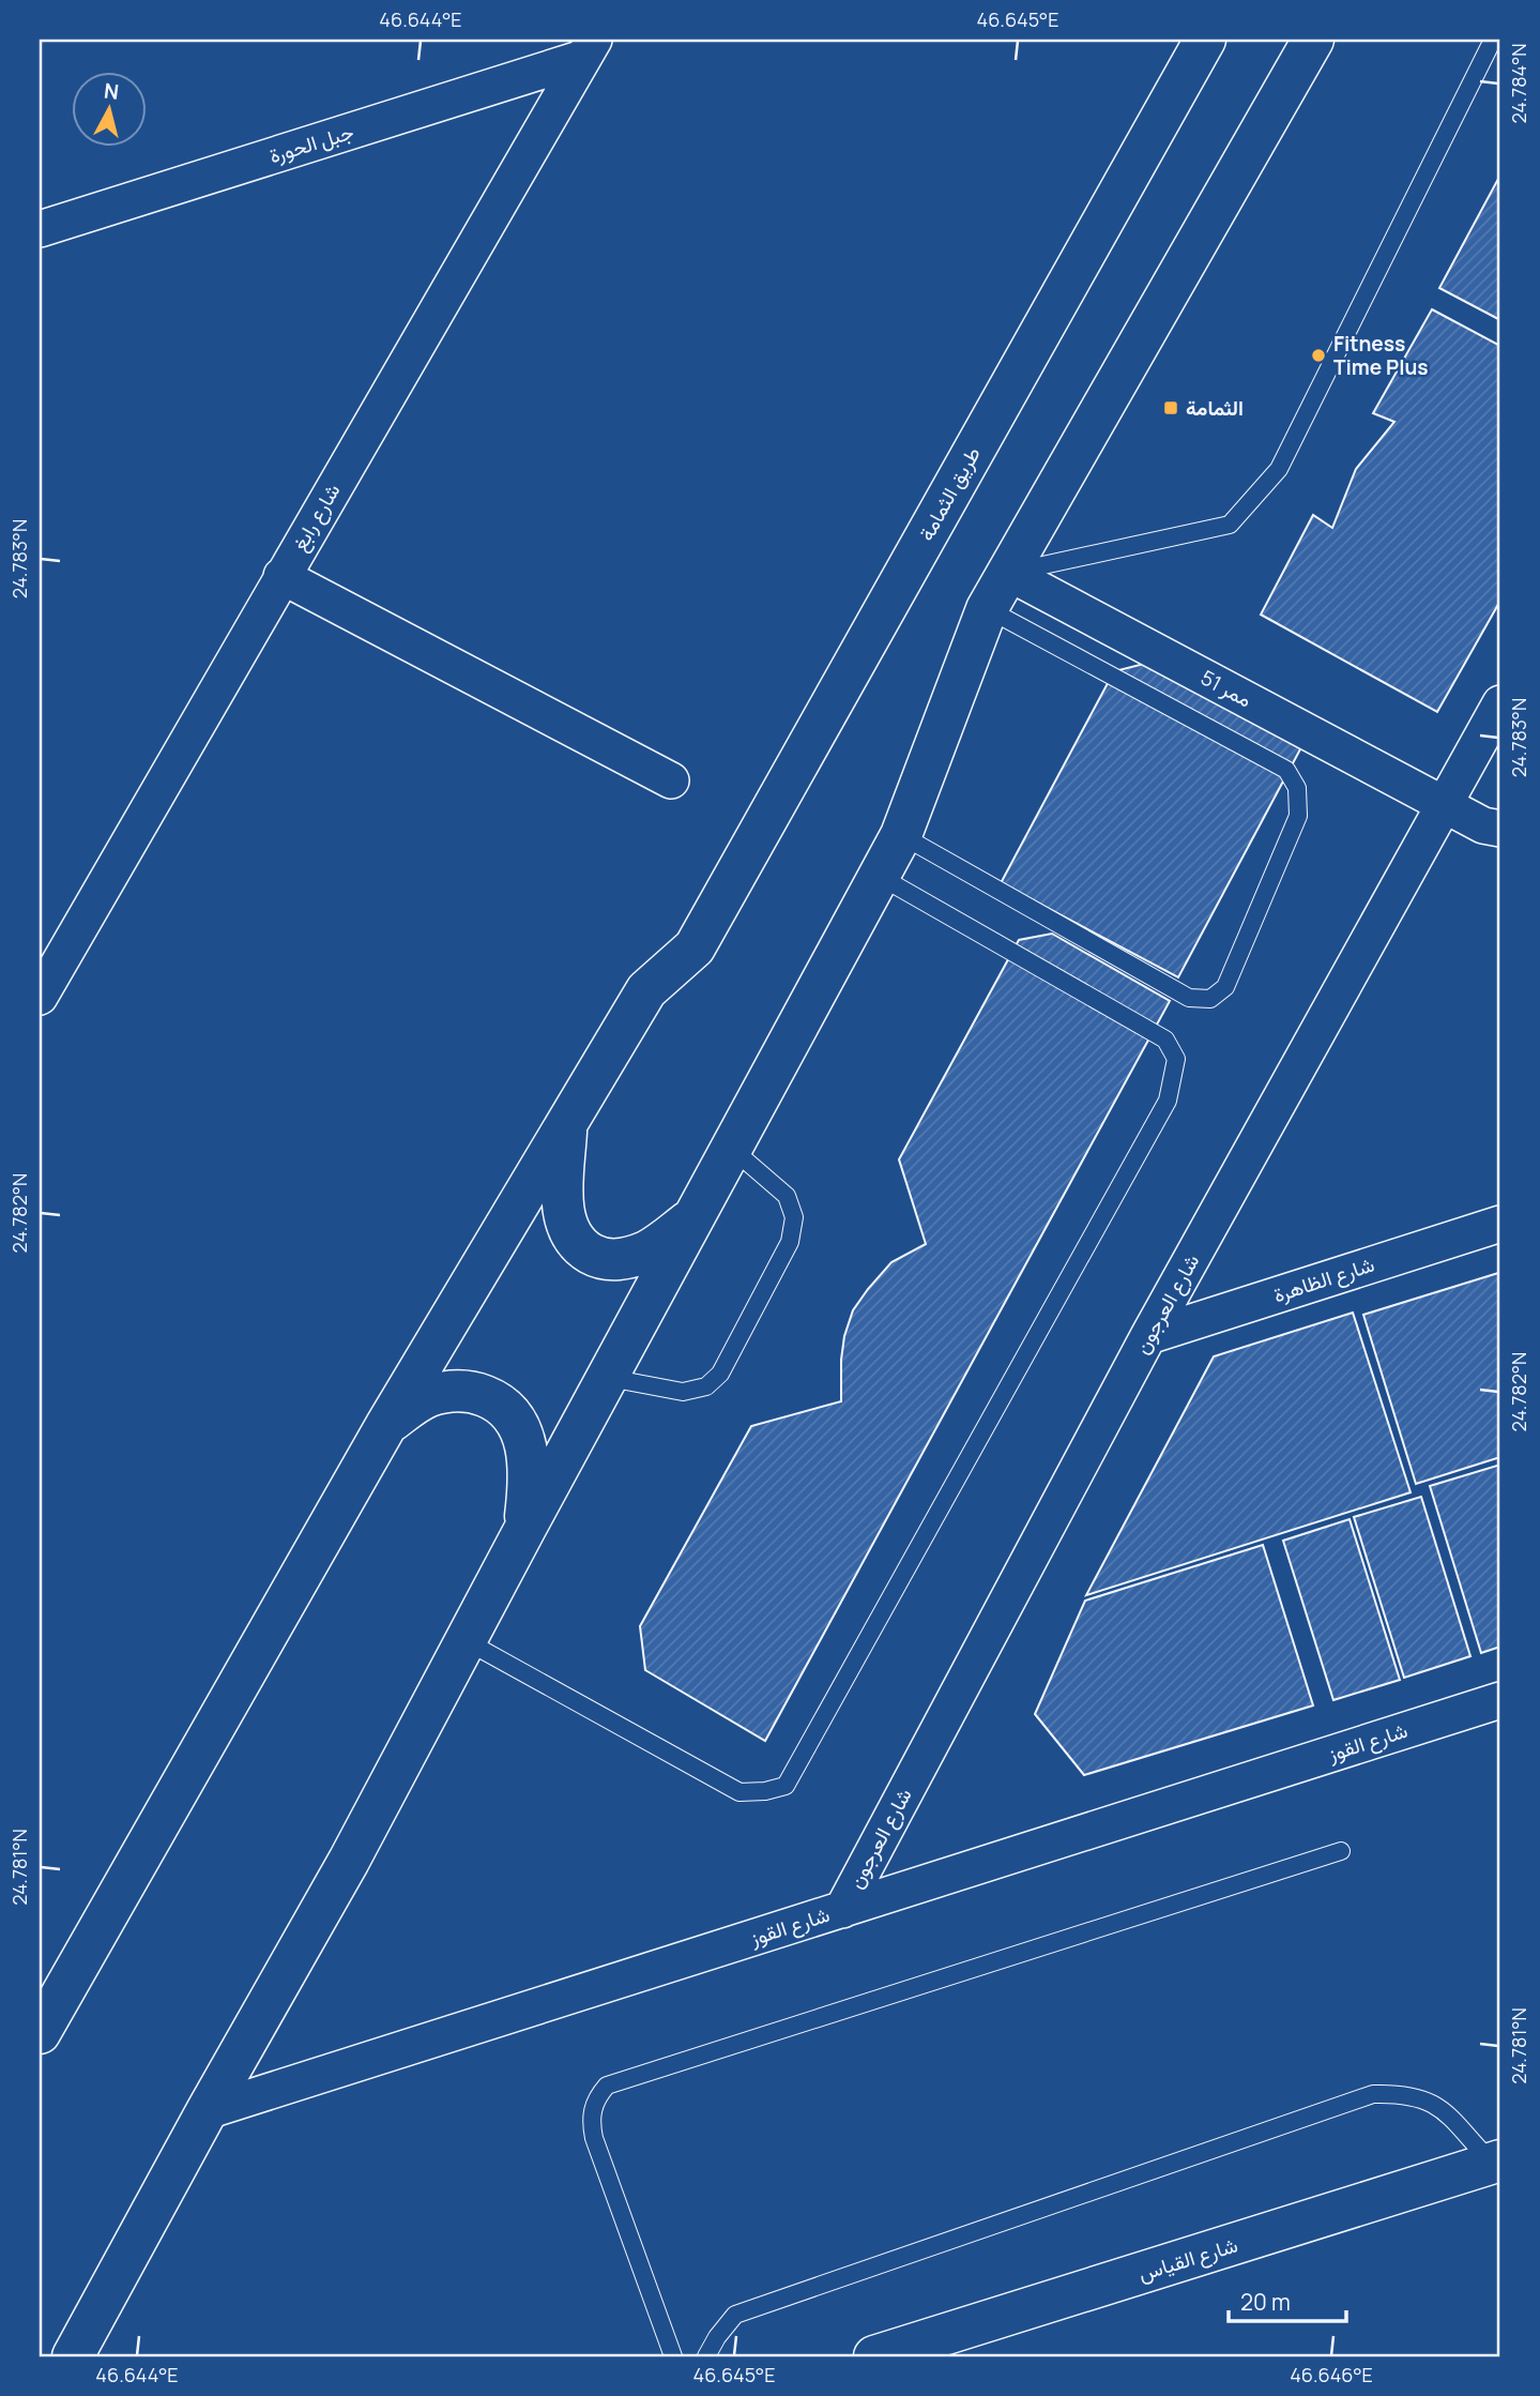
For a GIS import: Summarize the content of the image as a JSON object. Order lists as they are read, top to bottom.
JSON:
{
  "streets": {
    "main road": ["طريق الثمامة", "شارع القياس"],
    "street": [
      "جبل الحورة",
      "شارع رابغ",
      "ممر 51",
      "شارع الظاهرة",
      "شارع العرجون",
      "شارع القوز"
    ]
  },
  "crossings": [
    ["جبل الحورة", "شارع رابغ"],
    ["ممر 51", "شارع العرجون"],
    ["شارع الظاهرة", "شارع العرجون"],
    ["شارع العرجون", "شارع القوز"]
  ],
  "places": {
    "other": ["Fitness Time Plus"],
    "transit": ["الثمامة"]
  },
  "scale_bar": "20 m",
  "north": "top",
  "coordinates": [
    "46.644°E",
    "46.645°E",
    "24.784°N",
    "24.783°N",
    "24.782°N",
    "24.781°N",
    "46.646°E"
  ]
}
